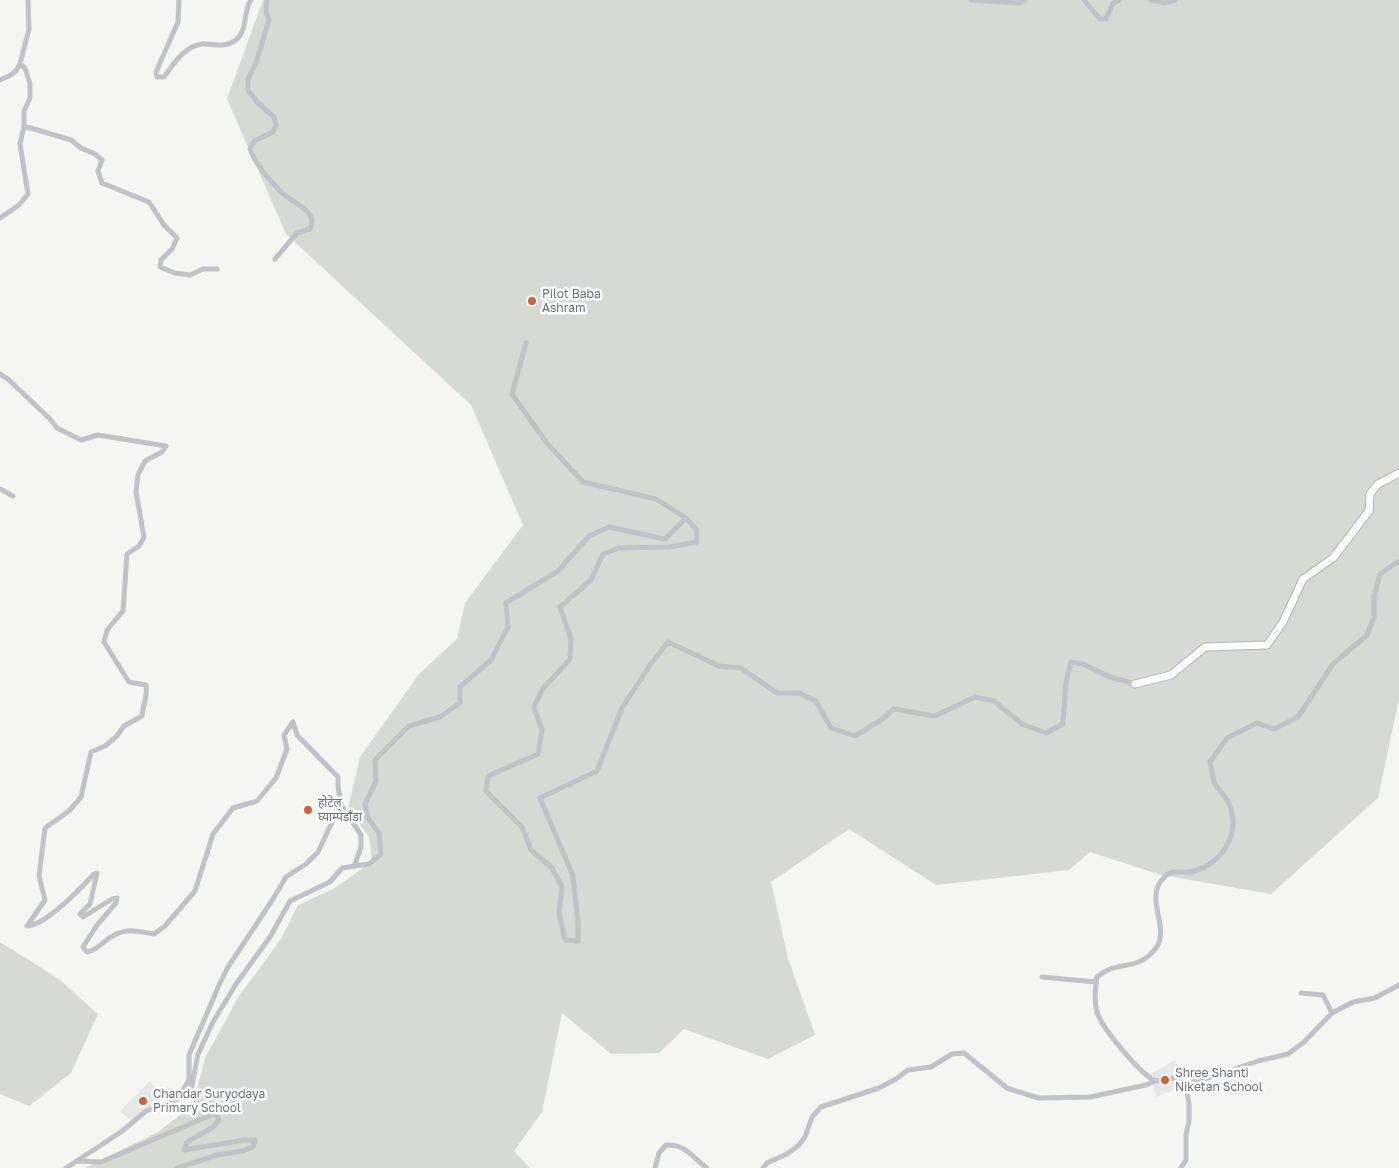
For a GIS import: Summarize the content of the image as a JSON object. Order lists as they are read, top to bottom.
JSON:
{
  "places": [
    "Pilot Baba Ashram",
    "होटेल घ्याम्पेडाँडा",
    "Shree Shanti Niketan School",
    "Chandar Suryodaya Primary School"
  ]
}
